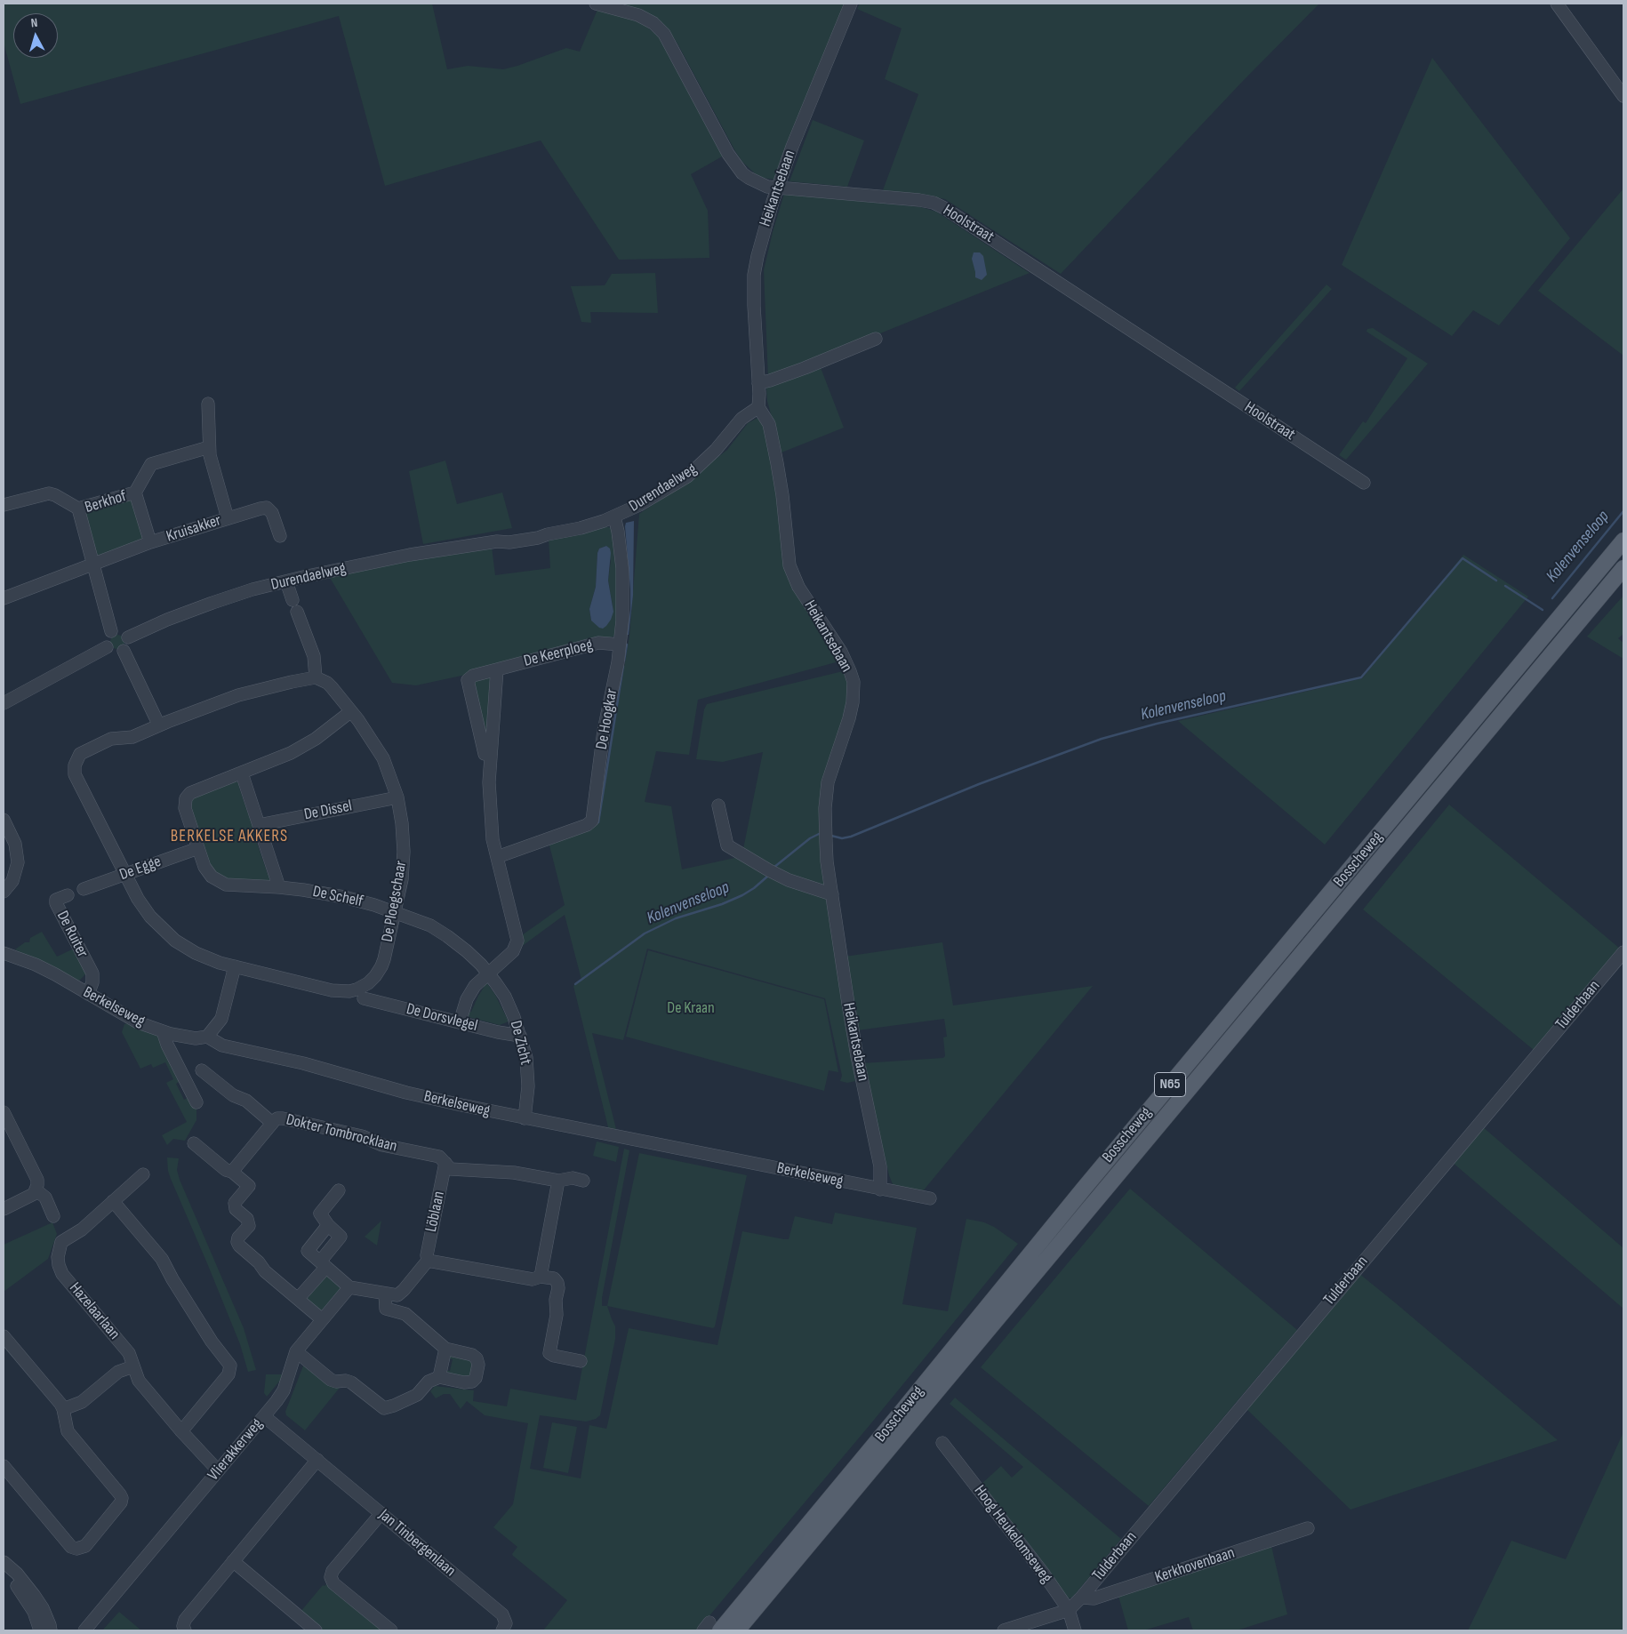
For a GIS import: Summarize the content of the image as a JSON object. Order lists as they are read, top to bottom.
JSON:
{
  "streets": {
    "main road": ["Bosscheweg", "N65"],
    "street": [
      "Heikantsebaan",
      "Hoolstraat",
      "Durendaelweg",
      "Berkhof",
      "Kruisakker",
      "De Keerploeg",
      "De Hoogkar",
      "De Dissel",
      "De Egge",
      "De Schelf",
      "De Ploegschaar",
      "De Ruiter",
      "Tulderbaan",
      "Berkelseweg",
      "De Dorsvlegel",
      "De Zicht",
      "Dokter Tombrocklaan",
      "Löblaan",
      "Hazelaarlaan",
      "Vlierakkerweg",
      "Hoog Heukelomseweg",
      "Jan Tinbergenlaan",
      "Kerkhovenbaan"
    ]
  },
  "crossings": [
    ["Heikantsebaan", "Hoolstraat"],
    ["Heikantsebaan", "Durendaelweg"],
    ["Heikantsebaan", "Berkelseweg"],
    ["Durendaelweg", "De Hoogkar"],
    ["Berkhof", "Kruisakker"],
    ["De Keerploeg", "De Hoogkar"],
    ["De Dissel", "De Ploegschaar"],
    ["De Egge", "De Schelf"],
    ["De Egge", "De Ploegschaar"],
    ["De Schelf", "De Ploegschaar"],
    ["De Schelf", "De Zicht"],
    ["De Ploegschaar", "De Zicht"],
    ["De Ruiter", "Berkelseweg"],
    ["Tulderbaan", "Hoog Heukelomseweg"],
    ["Tulderbaan", "Kerkhovenbaan"],
    ["Berkelseweg", "De Zicht"],
    ["De Dorsvlegel", "De Zicht"],
    ["Dokter Tombrocklaan", "Löblaan"],
    ["Hazelaarlaan", "Vlierakkerweg"],
    ["Vlierakkerweg", "Jan Tinbergenlaan"]
  ],
  "districts": ["BERKELSE AKKERS"],
  "water": ["Kolenvenseloop"],
  "parks": ["De Kraan"],
  "north": "top"
}
